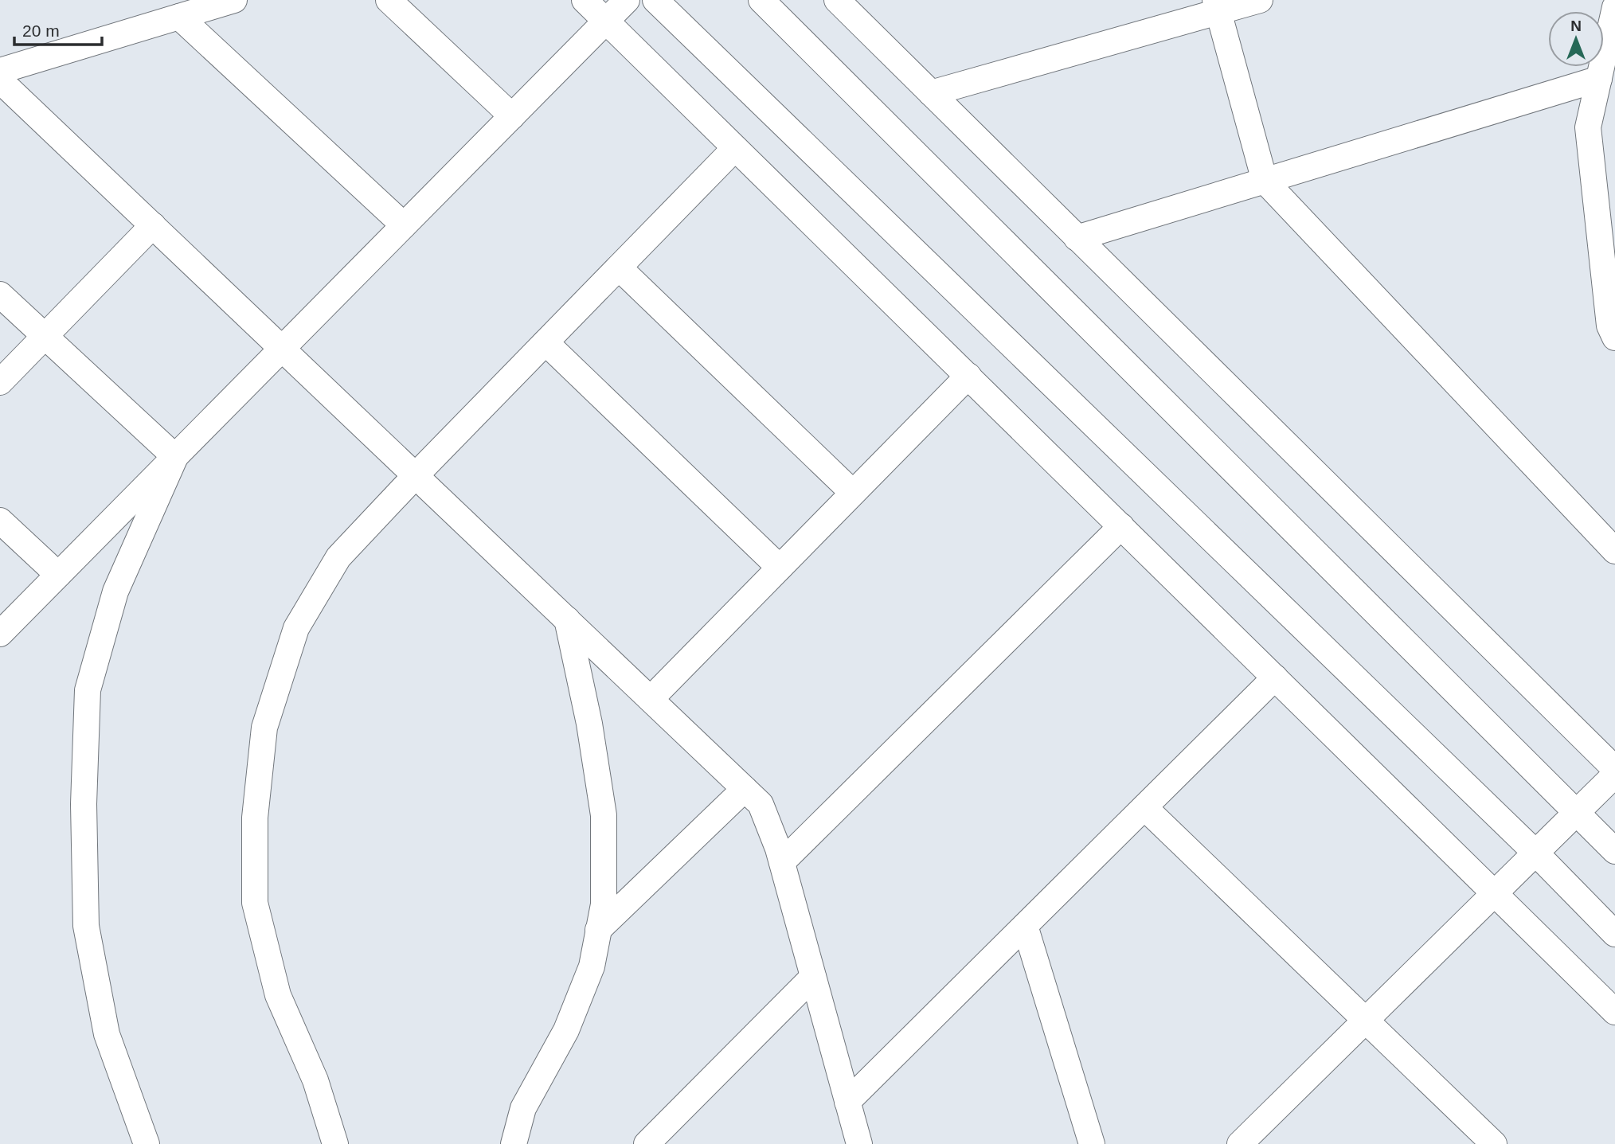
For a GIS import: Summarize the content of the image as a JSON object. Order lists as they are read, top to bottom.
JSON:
{
  "scale_bar": "20 m",
  "north": "top"
}
